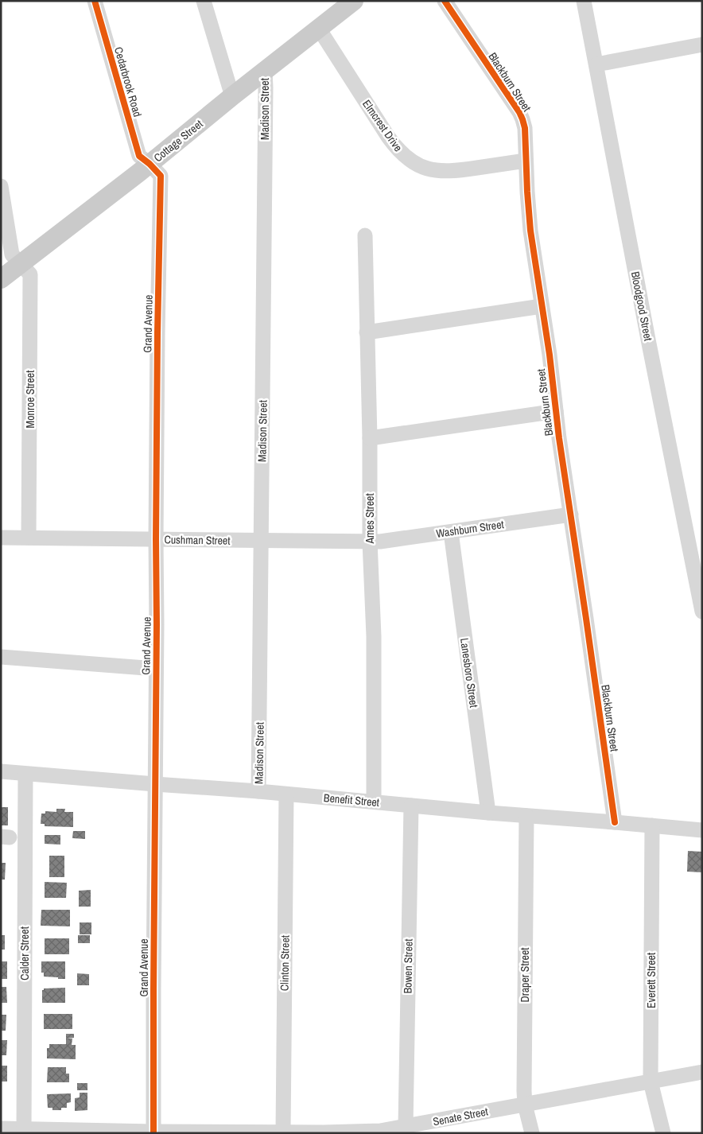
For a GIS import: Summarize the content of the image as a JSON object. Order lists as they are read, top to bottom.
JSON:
{
  "streets": {
    "main road": ["Cottage Street"],
    "street": [
      "Cedarbrook Road",
      "Blackburn Street",
      "Madison Street",
      "Elmcrest Drive",
      "Bloodgood Street",
      "Grand Avenue",
      "Monroe Street",
      "Ames Street",
      "Washburn Street",
      "Cushman Street",
      "Lanesboro Street",
      "Benefit Street",
      "Calder Street",
      "Clinton Street",
      "Bowen Street",
      "Draper Street",
      "Everett Street",
      "Senate Street"
    ]
  },
  "crossings": [
    ["Cedarbrook Road", "Cottage Street"],
    ["Cedarbrook Road", "Grand Avenue"],
    ["Blackburn Street", "Elmcrest Drive"],
    ["Blackburn Street", "Washburn Street"],
    ["Blackburn Street", "Benefit Street"],
    ["Madison Street", "Cottage Street"],
    ["Madison Street", "Cushman Street"],
    ["Madison Street", "Benefit Street"],
    ["Elmcrest Drive", "Cottage Street"],
    ["Cottage Street", "Grand Avenue"],
    ["Cottage Street", "Monroe Street"],
    ["Grand Avenue", "Cushman Street"],
    ["Grand Avenue", "Benefit Street"],
    ["Grand Avenue", "Senate Street"],
    ["Monroe Street", "Cushman Street"],
    ["Ames Street", "Washburn Street"],
    ["Ames Street", "Cushman Street"],
    ["Ames Street", "Benefit Street"],
    ["Washburn Street", "Cushman Street"],
    ["Washburn Street", "Lanesboro Street"],
    ["Lanesboro Street", "Benefit Street"],
    ["Benefit Street", "Calder Street"],
    ["Benefit Street", "Clinton Street"],
    ["Benefit Street", "Bowen Street"],
    ["Benefit Street", "Draper Street"],
    ["Benefit Street", "Everett Street"],
    ["Calder Street", "Senate Street"],
    ["Clinton Street", "Senate Street"],
    ["Bowen Street", "Senate Street"],
    ["Draper Street", "Senate Street"],
    ["Everett Street", "Senate Street"]
  ]
}
